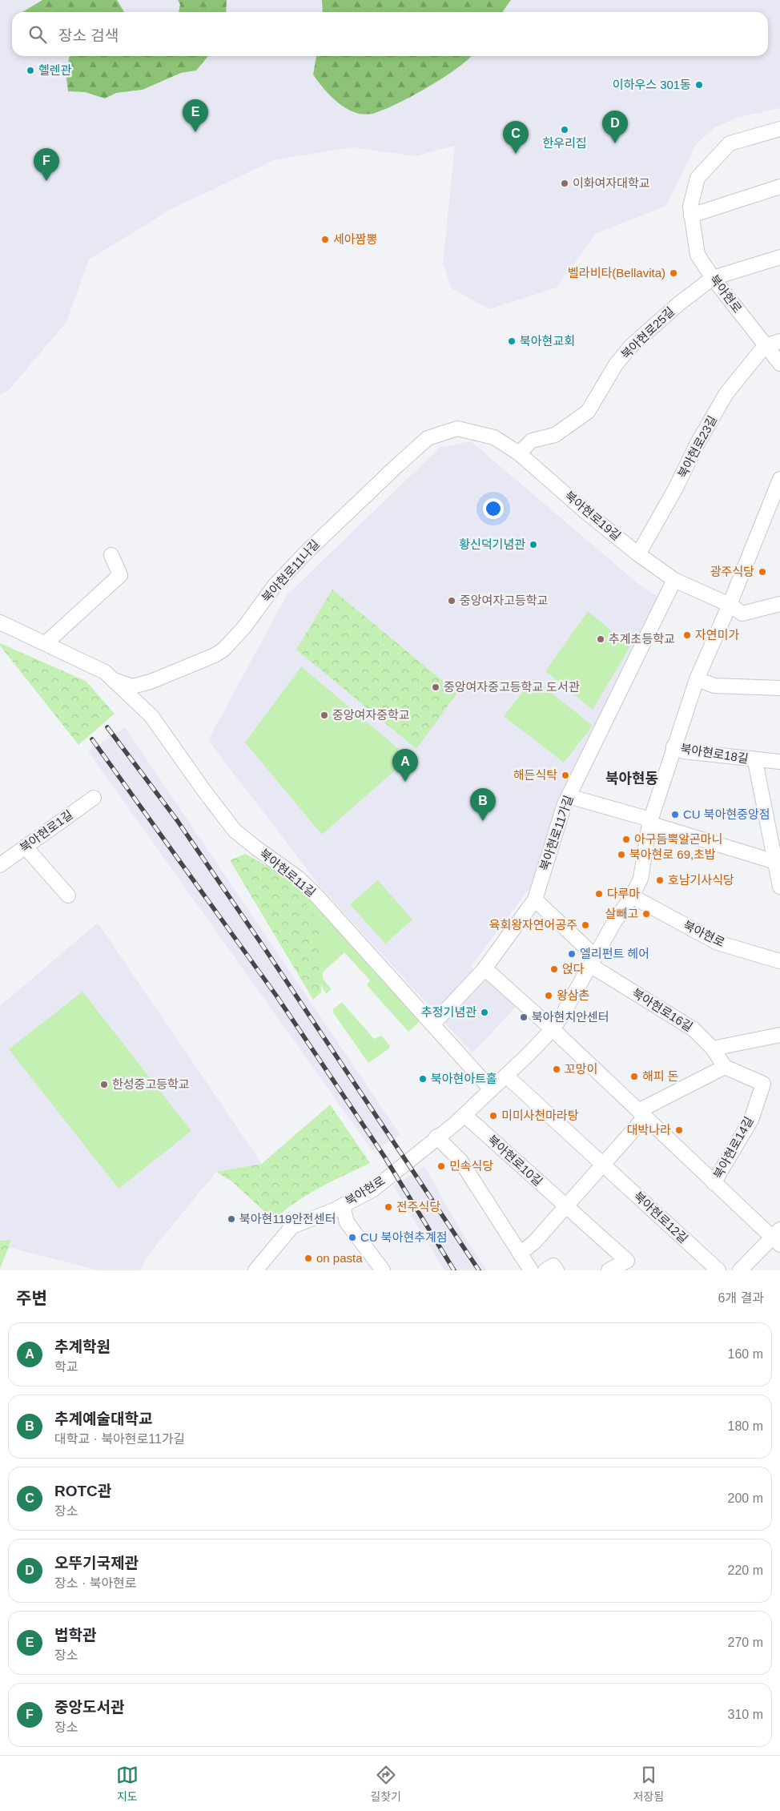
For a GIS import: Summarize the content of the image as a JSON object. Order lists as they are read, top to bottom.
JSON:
{
  "streets": {
    "street": [
      "북아현로",
      "북아현로25길",
      "북아현로23길",
      "북아현로19길",
      "북아현로11나길",
      "북아현로18길",
      "북아현로1길",
      "북아현로11가길",
      "북아현로11길",
      "북아현로16길",
      "북아현로14길",
      "북아현로10길",
      "북아현로12길"
    ]
  },
  "crossings": [
    ["북아현로", "북아현로25길"],
    ["북아현로", "북아현로23길"],
    ["북아현로", "북아현로19길"],
    ["북아현로", "북아현로18길"],
    ["북아현로", "북아현로11길"],
    ["북아현로", "북아현로16길"],
    ["북아현로", "북아현로14길"],
    ["북아현로", "북아현로10길"],
    ["북아현로", "북아현로12길"],
    ["북아현로25길", "북아현로19길"],
    ["북아현로23길", "북아현로19길"],
    ["북아현로19길", "북아현로11나길"],
    ["북아현로19길", "북아현로11가길"],
    ["북아현로11나길", "북아현로11길"],
    ["북아현로11가길", "북아현로11길"],
    ["북아현로11가길", "북아현로16길"]
  ],
  "districts": ["북아현동"],
  "places": [
    "헬렌관",
    "이하우스 301동",
    "한우리집",
    "이화여자대학교",
    "세아짬뽕",
    "벨라비타(Bellavita)",
    "북아현교회",
    "황신덕기념관",
    "광주식당",
    "중앙여자고등학교",
    "자연미가",
    "추계초등학교",
    "중앙여자중고등학교 도서관",
    "중앙여자중학교",
    "해든식탁",
    "CU 북아현중앙점",
    "아구듬뿍알곤마니",
    "북아현로 69,초밥",
    "호남기사식당",
    "다루마",
    "살빼고",
    "육회왕자연어공주",
    "엘리펀트 헤어",
    "얹다",
    "왕삼촌",
    "추정기념관",
    "북아현치안센터",
    "꼬망이",
    "해피 돈",
    "북아현아트홀",
    "한성중고등학교",
    "미미사천마라탕",
    "대박나라",
    "민속식당",
    "전주식당",
    "북아현119안전센터",
    "CU 북아현추계점",
    "on pasta"
  ],
  "page": {
    "search": "장소 검색",
    "pins": [
      "E",
      "D",
      "C",
      "F",
      "A",
      "B"
    ],
    "heading": ["주변", "6개 결과"],
    "list": [
      {
        "mark": "A",
        "name": "추계학원",
        "note": "학교",
        "value": "160 m"
      },
      {
        "mark": "B",
        "name": "추계예술대학교",
        "note": "대학교 · 북아현로11가길",
        "value": "180 m"
      },
      {
        "mark": "C",
        "name": "ROTC관",
        "note": "장소",
        "value": "200 m"
      },
      {
        "mark": "D",
        "name": "오뚜기국제관",
        "note": "장소 · 북아현로",
        "value": "220 m"
      },
      {
        "mark": "E",
        "name": "법학관",
        "note": "장소",
        "value": "270 m"
      },
      {
        "mark": "F",
        "name": "중앙도서관",
        "note": "장소",
        "value": "310 m"
      }
    ],
    "nav": ["지도", "길찾기", "저장됨"]
  }
}
